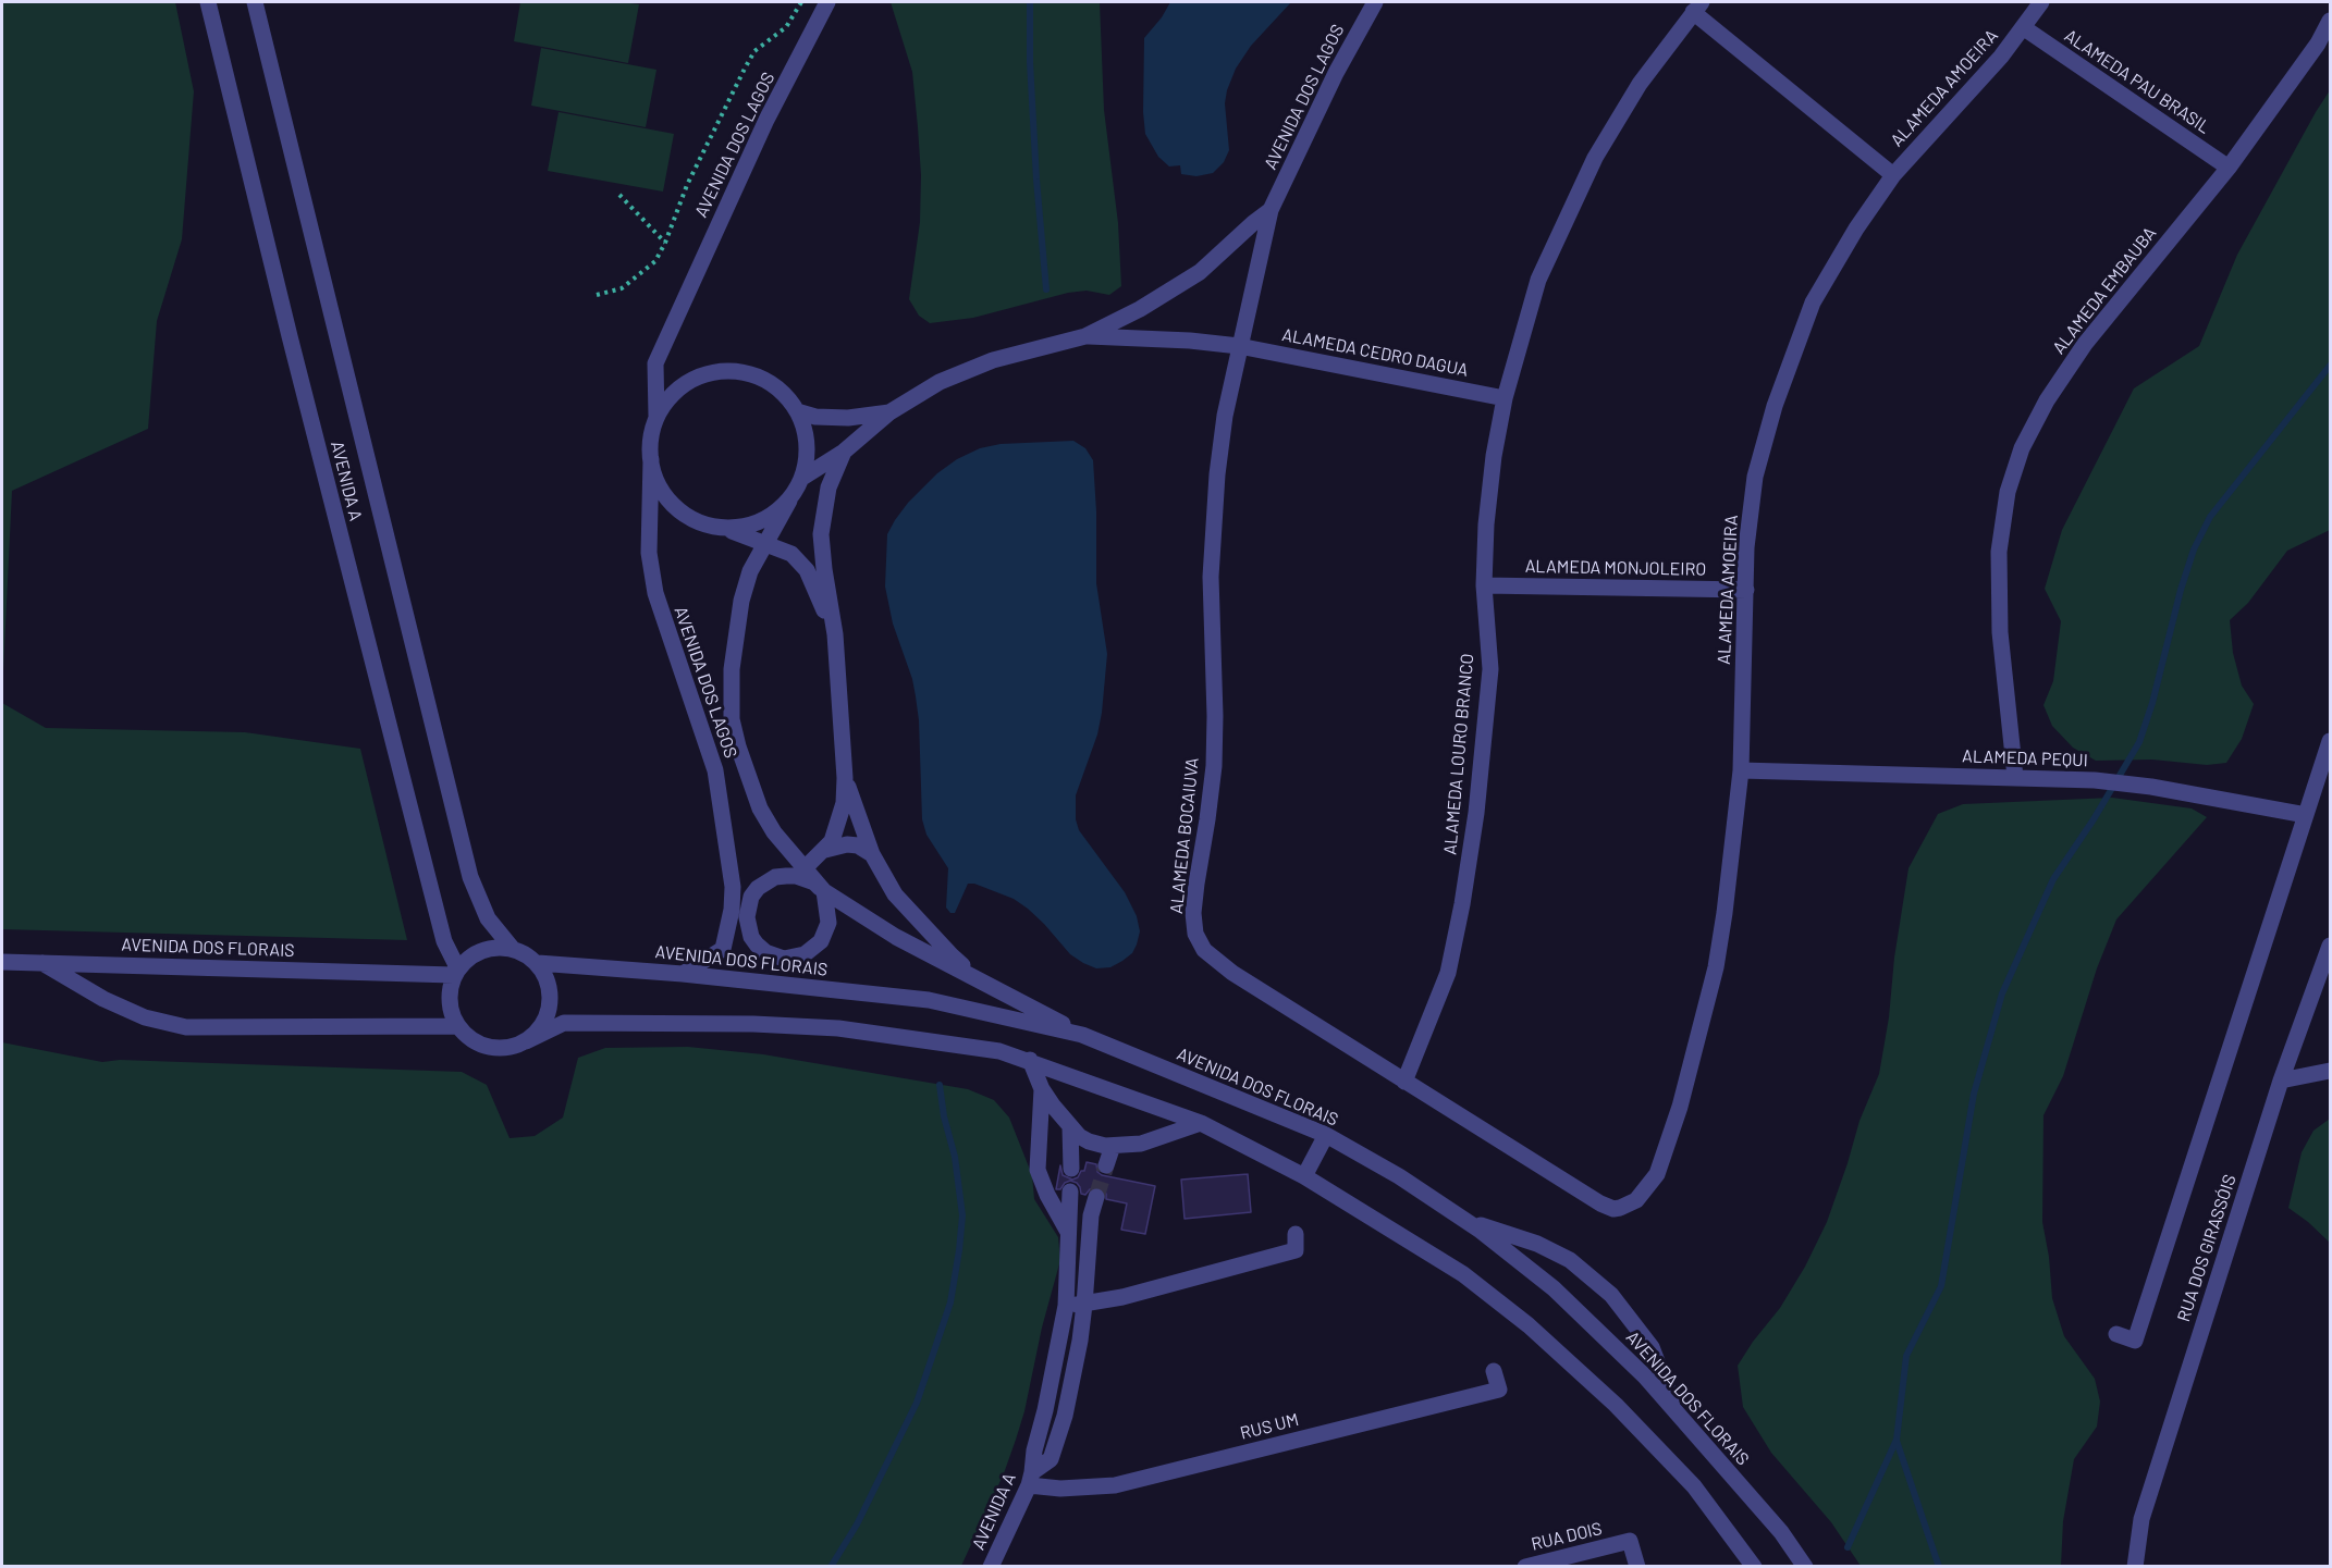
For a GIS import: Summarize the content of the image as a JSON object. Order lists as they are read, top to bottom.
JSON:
{
  "streets": {
    "street": [
      "ALAMEDA PAU BRASIL",
      "ALAMEDA AMOEIRA",
      "AVENIDA DOS LAGOS",
      "ALAMEDA EMBAUBA",
      "ALAMEDA CEDRO DAGUA",
      "AVENIDA A",
      "ALAMEDA MONJOLEIRO",
      "ALAMEDA LOURO BRANCO",
      "ALAMEDA PEQUI",
      "ALAMEDA BOCAIUVA",
      "AVENIDA DOS FLORAIS",
      "RUA DOS GIRASSÓIS",
      "RUS UM",
      "RUA DOIS"
    ]
  },
  "crossings": [
    ["ALAMEDA PAU BRASIL", "ALAMEDA AMOEIRA"],
    ["ALAMEDA PAU BRASIL", "ALAMEDA EMBAUBA"],
    ["ALAMEDA AMOEIRA", "ALAMEDA MONJOLEIRO"],
    ["ALAMEDA AMOEIRA", "ALAMEDA PEQUI"],
    ["ALAMEDA AMOEIRA", "ALAMEDA BOCAIUVA"],
    ["AVENIDA DOS LAGOS", "ALAMEDA CEDRO DAGUA"],
    ["AVENIDA DOS LAGOS", "ALAMEDA BOCAIUVA"],
    ["ALAMEDA EMBAUBA", "ALAMEDA PEQUI"],
    ["ALAMEDA CEDRO DAGUA", "ALAMEDA LOURO BRANCO"],
    ["ALAMEDA CEDRO DAGUA", "ALAMEDA BOCAIUVA"],
    ["AVENIDA A", "AVENIDA DOS FLORAIS"],
    ["AVENIDA A", "RUS UM"],
    ["ALAMEDA MONJOLEIRO", "ALAMEDA LOURO BRANCO"],
    ["ALAMEDA LOURO BRANCO", "ALAMEDA BOCAIUVA"]
  ]
}
